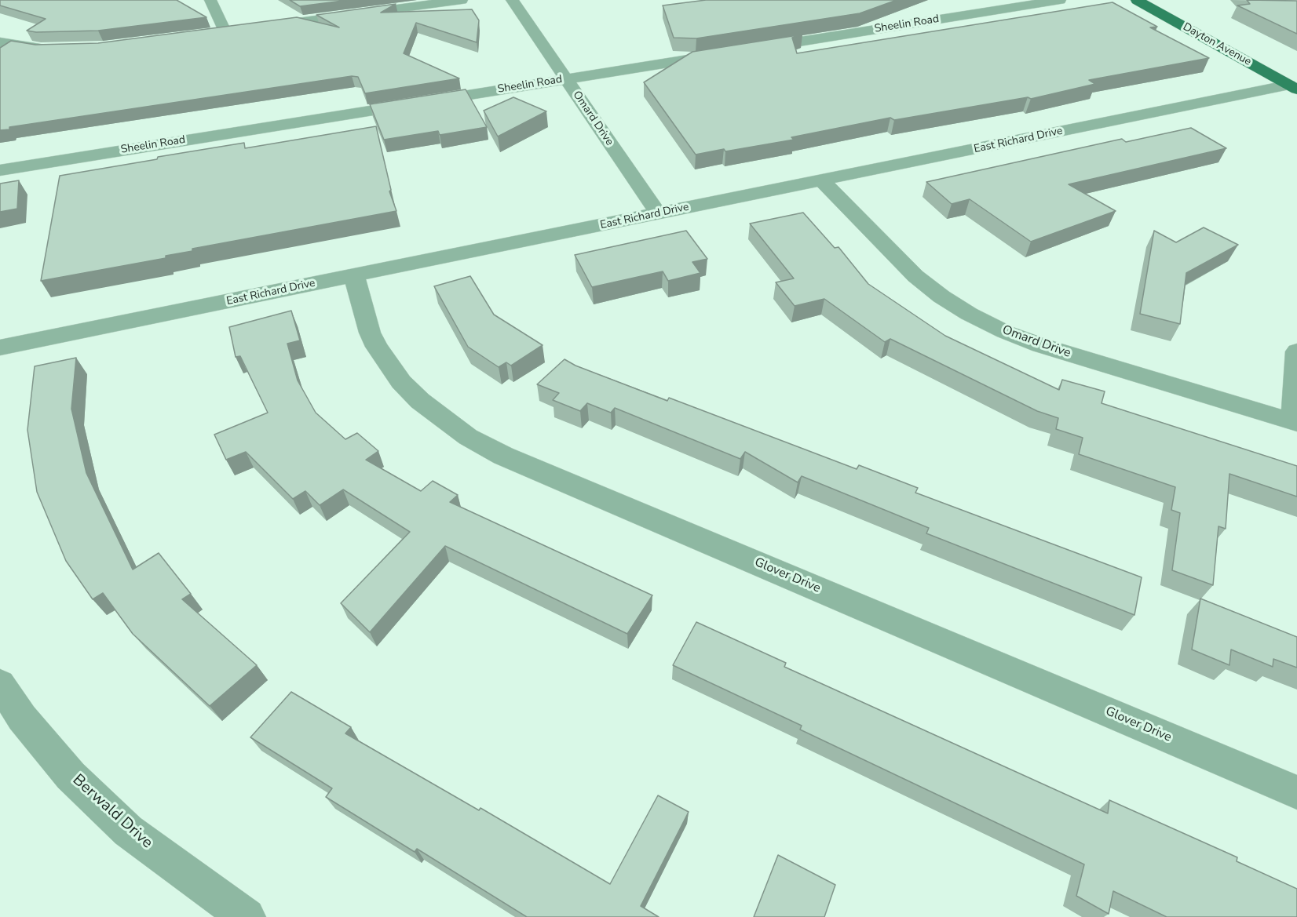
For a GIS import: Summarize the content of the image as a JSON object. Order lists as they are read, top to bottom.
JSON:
{
  "streets": {
    "main road": ["Dayton Avenue"],
    "street": [
      "Sheelin Road",
      "Omard Drive",
      "East Richard Drive",
      "Glover Drive",
      "Berwald Drive"
    ]
  },
  "crossings": [
    ["Sheelin Road", "Omard Drive"],
    ["Dayton Avenue", "East Richard Drive"],
    ["Omard Drive", "East Richard Drive"],
    ["East Richard Drive", "Glover Drive"]
  ]
}
